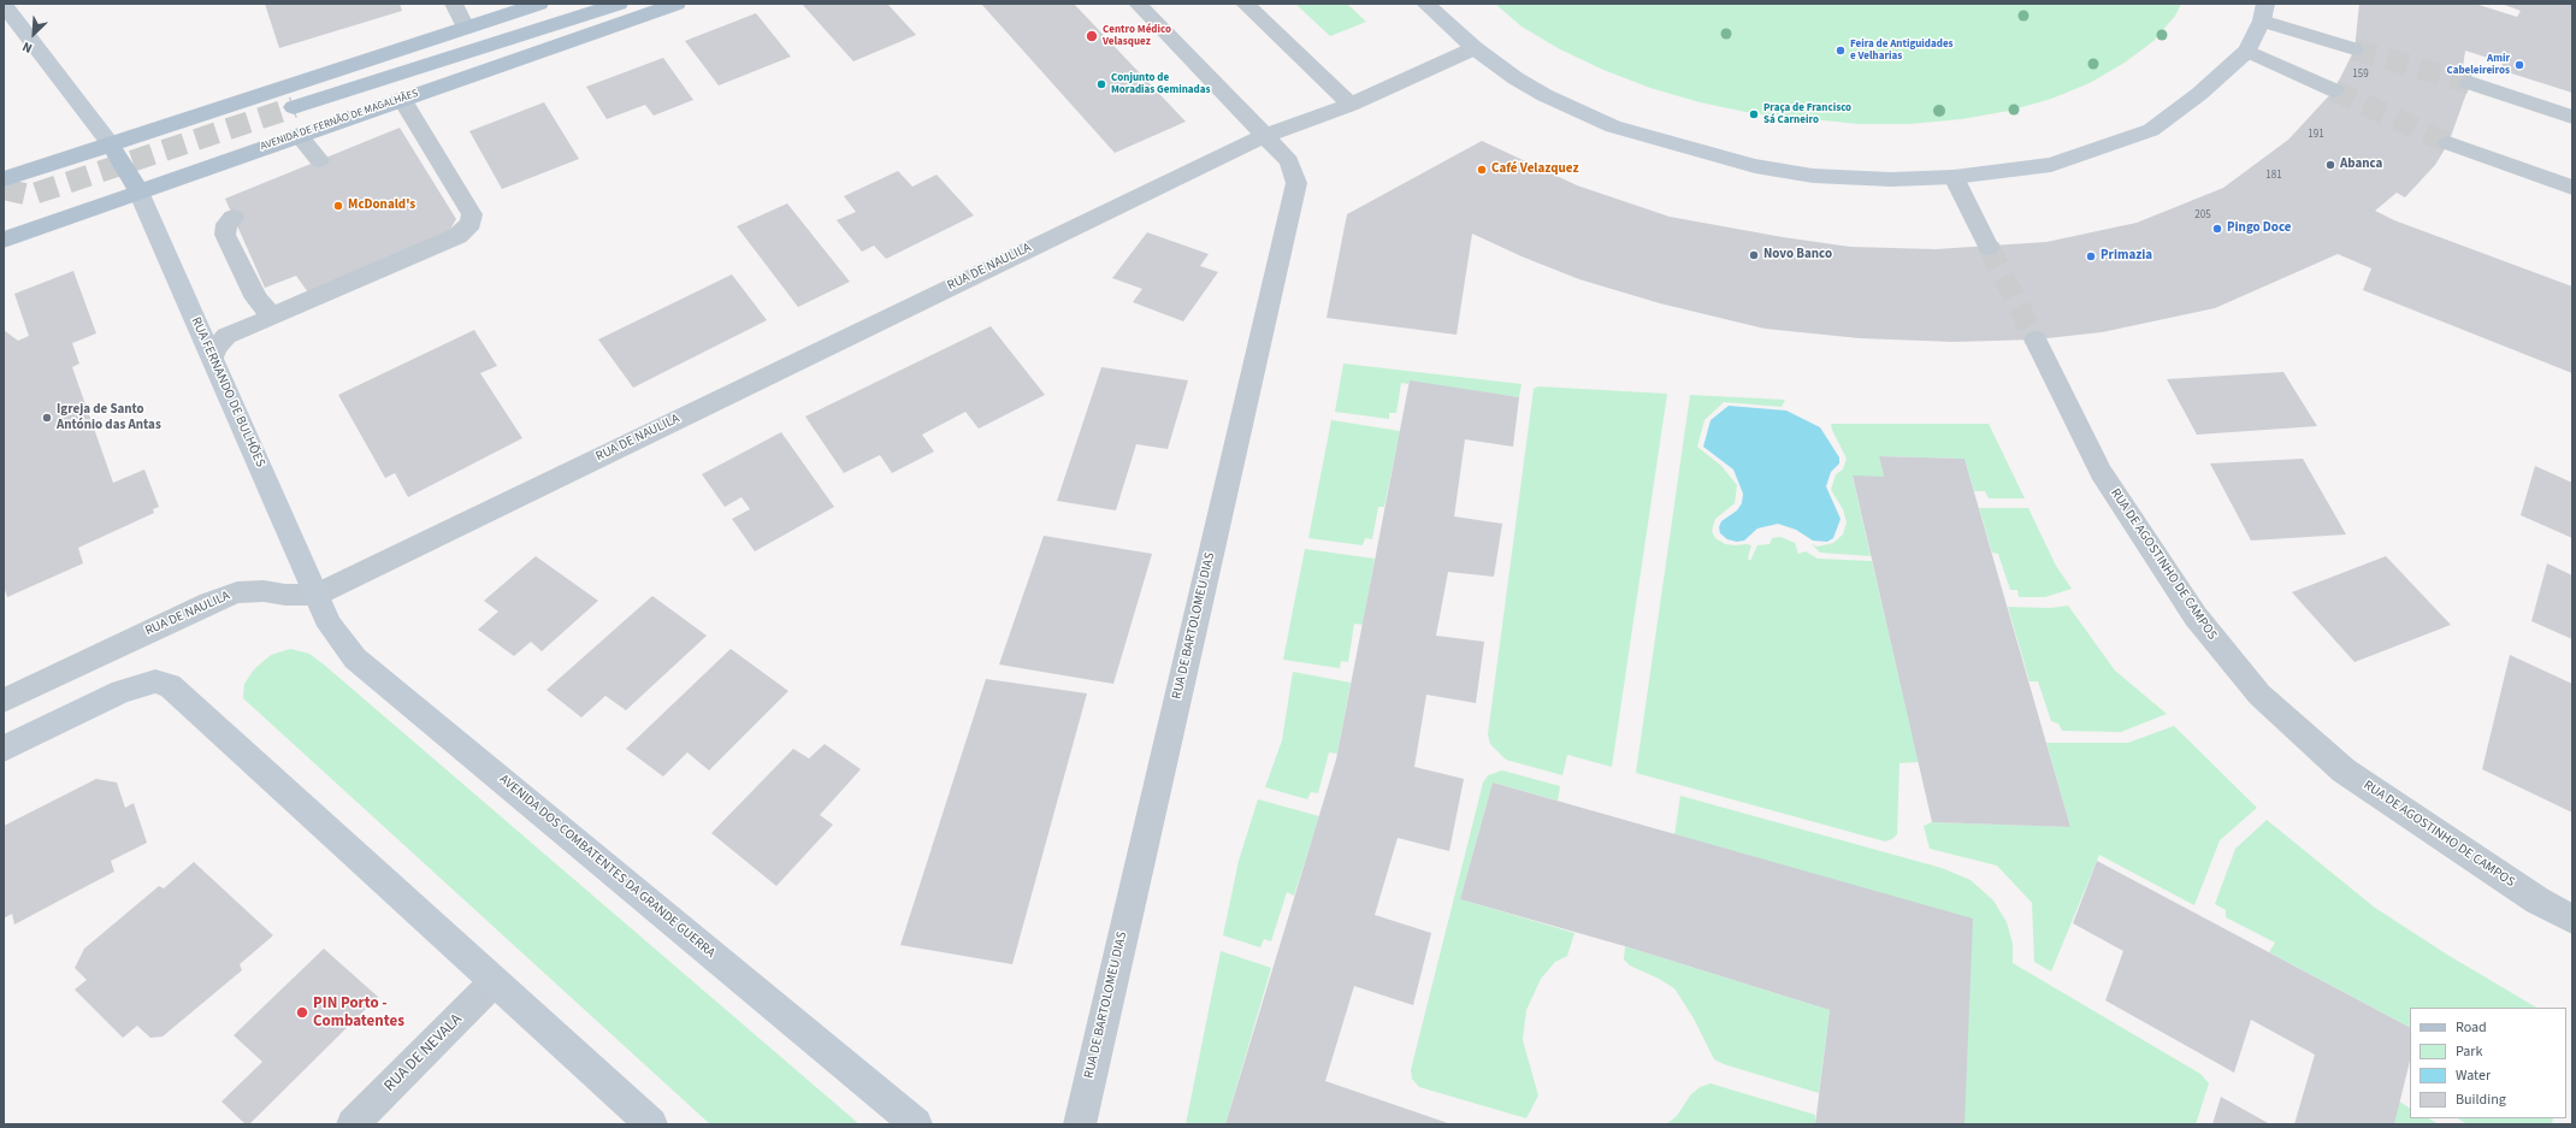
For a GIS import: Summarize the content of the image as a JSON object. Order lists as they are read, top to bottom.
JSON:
{
  "streets": {
    "main road": ["AVENIDA DE FERNÃO DE MAGALHÃES", "RUA FERNANDO DE BULHÕES", "AVENIDA DOS COMBATENTES DA GRANDE GUERRA"],
    "street": [
      "RUA DE NAULILA",
      "RUA DE AGOSTINHO DE CAMPOS",
      "RUA DE BARTOLOMEU DIAS",
      "RUA DE NEVALA"
    ]
  },
  "crossings": [
    ["AVENIDA DE FERNÃO DE MAGALHÃES", "RUA FERNANDO DE BULHÕES"],
    ["RUA DE NAULILA", "RUA FERNANDO DE BULHÕES"],
    ["RUA DE NAULILA", "RUA DE BARTOLOMEU DIAS"],
    ["RUA DE NAULILA", "AVENIDA DOS COMBATENTES DA GRANDE GUERRA"],
    ["RUA FERNANDO DE BULHÕES", "AVENIDA DOS COMBATENTES DA GRANDE GUERRA"]
  ],
  "places": [
    "Centro Médico Velasquez",
    "Feira de Antiguidades e Velharias",
    "Amir Cabeleireiros",
    "Conjunto de Moradias Geminadas",
    "Praça de Francisco Sá Carneiro",
    "Abanca",
    "Café Velazquez",
    "McDonald's",
    "Pingo Doce",
    "Novo Banco",
    "Primazia",
    "Igreja de Santo António das Antas",
    "PIN Porto - Combatentes"
  ],
  "house_numbers": [
    "159",
    "191",
    "181",
    "205"
  ],
  "legend": [
    "Road",
    "Park",
    "Water",
    "Building"
  ],
  "north": "bottom left"
}
